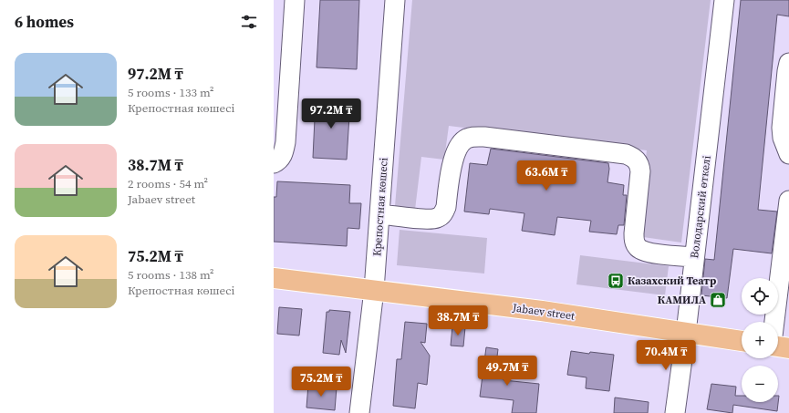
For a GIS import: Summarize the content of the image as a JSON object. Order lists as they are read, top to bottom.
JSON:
{
  "streets": {
    "main road": ["Jabaev street"],
    "street": ["Крепостная көшесі", "Володарский өткелі"]
  },
  "crossings": [
    ["Крепостная көшесі", "Jabaev street"],
    ["Володарский өткелі", "Jabaev street"]
  ],
  "places": {
    "bus stop": ["Казахский Театр"],
    "shop": ["КАМИЛА"]
  },
  "page": {
    "heading": "6 homes",
    "list": [
      {
        "name": "97.2M ₸",
        "note": "5 rooms · 133 m² · Крепостная көшесі"
      },
      {
        "name": "38.7M ₸",
        "note": "2 rooms · 54 m² · Jabaev street"
      },
      {
        "name": "75.2M ₸",
        "note": "5 rooms · 138 m² · Крепостная көшесі"
      }
    ],
    "price": [
      "97.2M ₸",
      "63.6M ₸",
      "38.7M ₸",
      "70.4M ₸",
      "49.7M ₸",
      "75.2M ₸"
    ],
    "map_buttons": ["+", "−"]
  }
}
